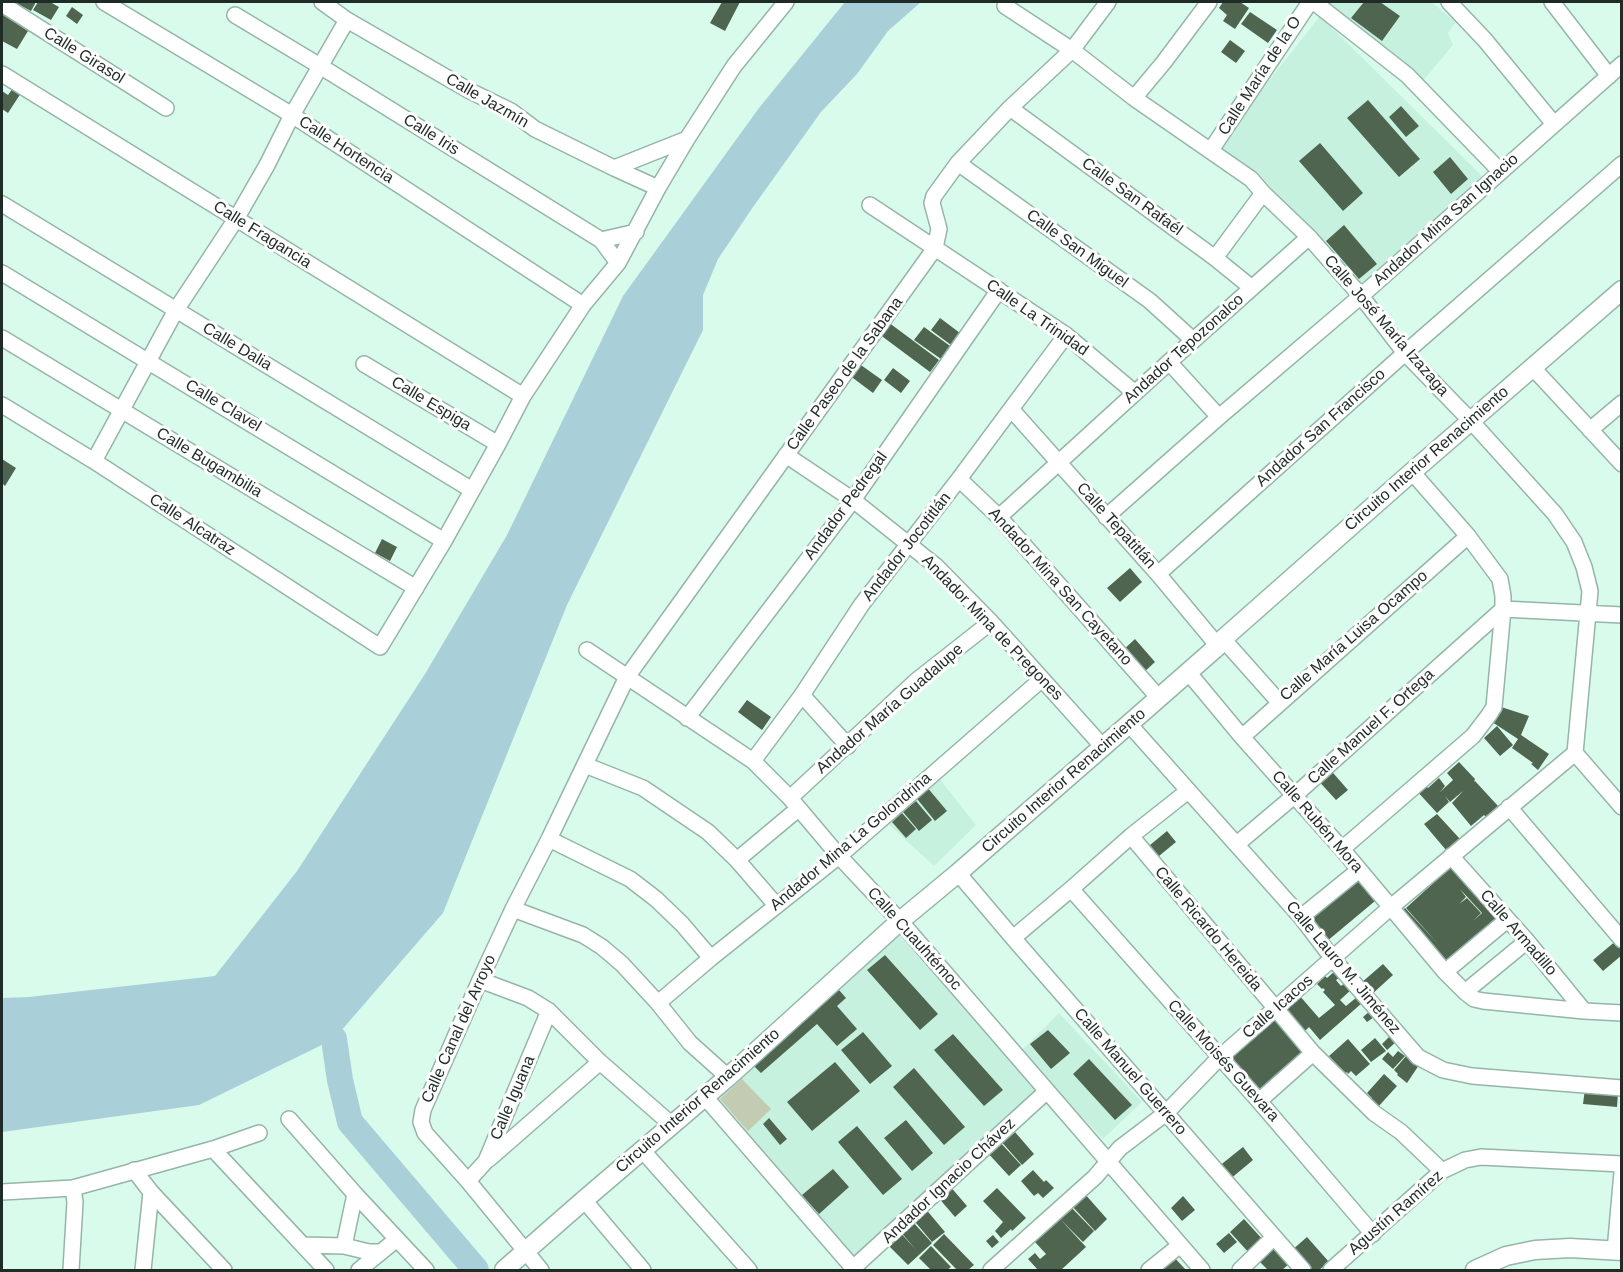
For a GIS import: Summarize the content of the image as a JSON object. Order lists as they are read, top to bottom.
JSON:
{
  "streets": {
    "main road": ["Circuito Interior Renacimiento"],
    "street": [
      "Calle Girasol",
      "Calle María de la O",
      "Calle Jazmín",
      "Calle Iris",
      "Calle Hortencia",
      "Calle San Rafaél",
      "Andador Mina San Ignacio",
      "Calle Fragancia",
      "Calle San Miguel",
      "Calle La Trinidad",
      "Calle José María Izazaga",
      "Calle Dalia",
      "Andador Tepozonalco",
      "Calle Paseo de la Sabana",
      "Calle Espiga",
      "Calle Clavel",
      "Andador San Francisco",
      "Calle Bugambilia",
      "Andador Pedregal",
      "Calle Alcatraz",
      "Calle Tepatitlán",
      "Andador Jocotitlán",
      "Andador Mina San Cayetano",
      "Andador Mina de Pregones",
      "Calle María Luisa Ocampo",
      "Andador María Guadalupe",
      "Calle Manuel F. Ortega",
      "Calle Rubén Mora",
      "Andador Mina La Golondrina",
      "Calle Ricardo Hereida",
      "Calle Armadillo",
      "Calle Cuauhtémoc",
      "Calle Lauro M. Jiménez",
      "Calle Icacos",
      "Calle Canal del Arroyo",
      "Calle Moisés Guevara",
      "Calle Manuel Guerrero",
      "Calle Iguana",
      "Andador Ignacio Chávez",
      "Agustín Ramírez"
    ]
  },
  "crossings": [
    ["Calle María de la O", "Calle José María Izazaga"],
    ["Calle San Rafaél", "Andador Tepozonalco"],
    ["Andador Mina San Ignacio", "Calle José María Izazaga"],
    ["Andador Mina San Ignacio", "Calle Tepatitlán"],
    ["Calle San Miguel", "Andador Tepozonalco"],
    ["Calle La Trinidad", "Andador Tepozonalco"],
    ["Calle La Trinidad", "Calle Paseo de la Sabana"],
    ["Calle La Trinidad", "Andador Pedregal"],
    ["Calle La Trinidad", "Andador Jocotitlán"],
    ["Calle José María Izazaga", "Andador Tepozonalco"],
    ["Calle José María Izazaga", "Andador San Francisco"],
    ["Calle José María Izazaga", "Circuito Interior Renacimiento"],
    ["Calle José María Izazaga", "Calle Icacos"],
    ["Andador Tepozonalco", "Calle Tepatitlán"],
    ["Andador Tepozonalco", "Andador Mina San Cayetano"],
    ["Calle Paseo de la Sabana", "Andador Mina de Pregones"],
    ["Calle Paseo de la Sabana", "Calle Cuauhtémoc"],
    ["Calle Paseo de la Sabana", "Calle Canal del Arroyo"],
    ["Andador San Francisco", "Calle Tepatitlán"],
    ["Circuito Interior Renacimiento", "Calle Tepatitlán"],
    ["Circuito Interior Renacimiento", "Andador Mina San Cayetano"],
    ["Circuito Interior Renacimiento", "Andador Mina de Pregones"],
    ["Circuito Interior Renacimiento", "Calle Rubén Mora"],
    ["Circuito Interior Renacimiento", "Calle Cuauhtémoc"],
    ["Circuito Interior Renacimiento", "Calle Lauro M. Jiménez"],
    ["Circuito Interior Renacimiento", "Calle Canal del Arroyo"],
    ["Circuito Interior Renacimiento", "Calle Manuel Guerrero"],
    ["Calle Bugambilia", "Calle Alcatraz"],
    ["Andador Pedregal", "Andador Mina de Pregones"],
    ["Andador Pedregal", "Calle Cuauhtémoc"],
    ["Calle Tepatitlán", "Andador Jocotitlán"],
    ["Calle Tepatitlán", "Calle María Luisa Ocampo"],
    ["Andador Jocotitlán", "Andador Mina San Cayetano"],
    ["Andador Jocotitlán", "Andador Mina de Pregones"],
    ["Andador Jocotitlán", "Calle Cuauhtémoc"],
    ["Andador Mina de Pregones", "Andador María Guadalupe"],
    ["Andador Mina de Pregones", "Andador Mina La Golondrina"],
    ["Calle María Luisa Ocampo", "Calle Rubén Mora"],
    ["Andador María Guadalupe", "Calle Cuauhtémoc"],
    ["Calle Manuel F. Ortega", "Calle Rubén Mora"],
    ["Calle Manuel F. Ortega", "Calle Lauro M. Jiménez"],
    ["Calle Rubén Mora", "Calle Armadillo"],
    ["Calle Rubén Mora", "Calle Icacos"],
    ["Andador Mina La Golondrina", "Calle Cuauhtémoc"],
    ["Calle Ricardo Hereida", "Calle Icacos"],
    ["Calle Ricardo Hereida", "Agustín Ramírez"],
    ["Calle Armadillo", "Calle Icacos"],
    ["Calle Cuauhtémoc", "Calle Icacos"],
    ["Calle Cuauhtémoc", "Andador Ignacio Chávez"],
    ["Calle Lauro M. Jiménez", "Calle Icacos"],
    ["Calle Icacos", "Calle Moisés Guevara"],
    ["Calle Icacos", "Calle Manuel Guerrero"],
    ["Calle Canal del Arroyo", "Calle Iguana"],
    ["Calle Moisés Guevara", "Agustín Ramírez"]
  ]
}
